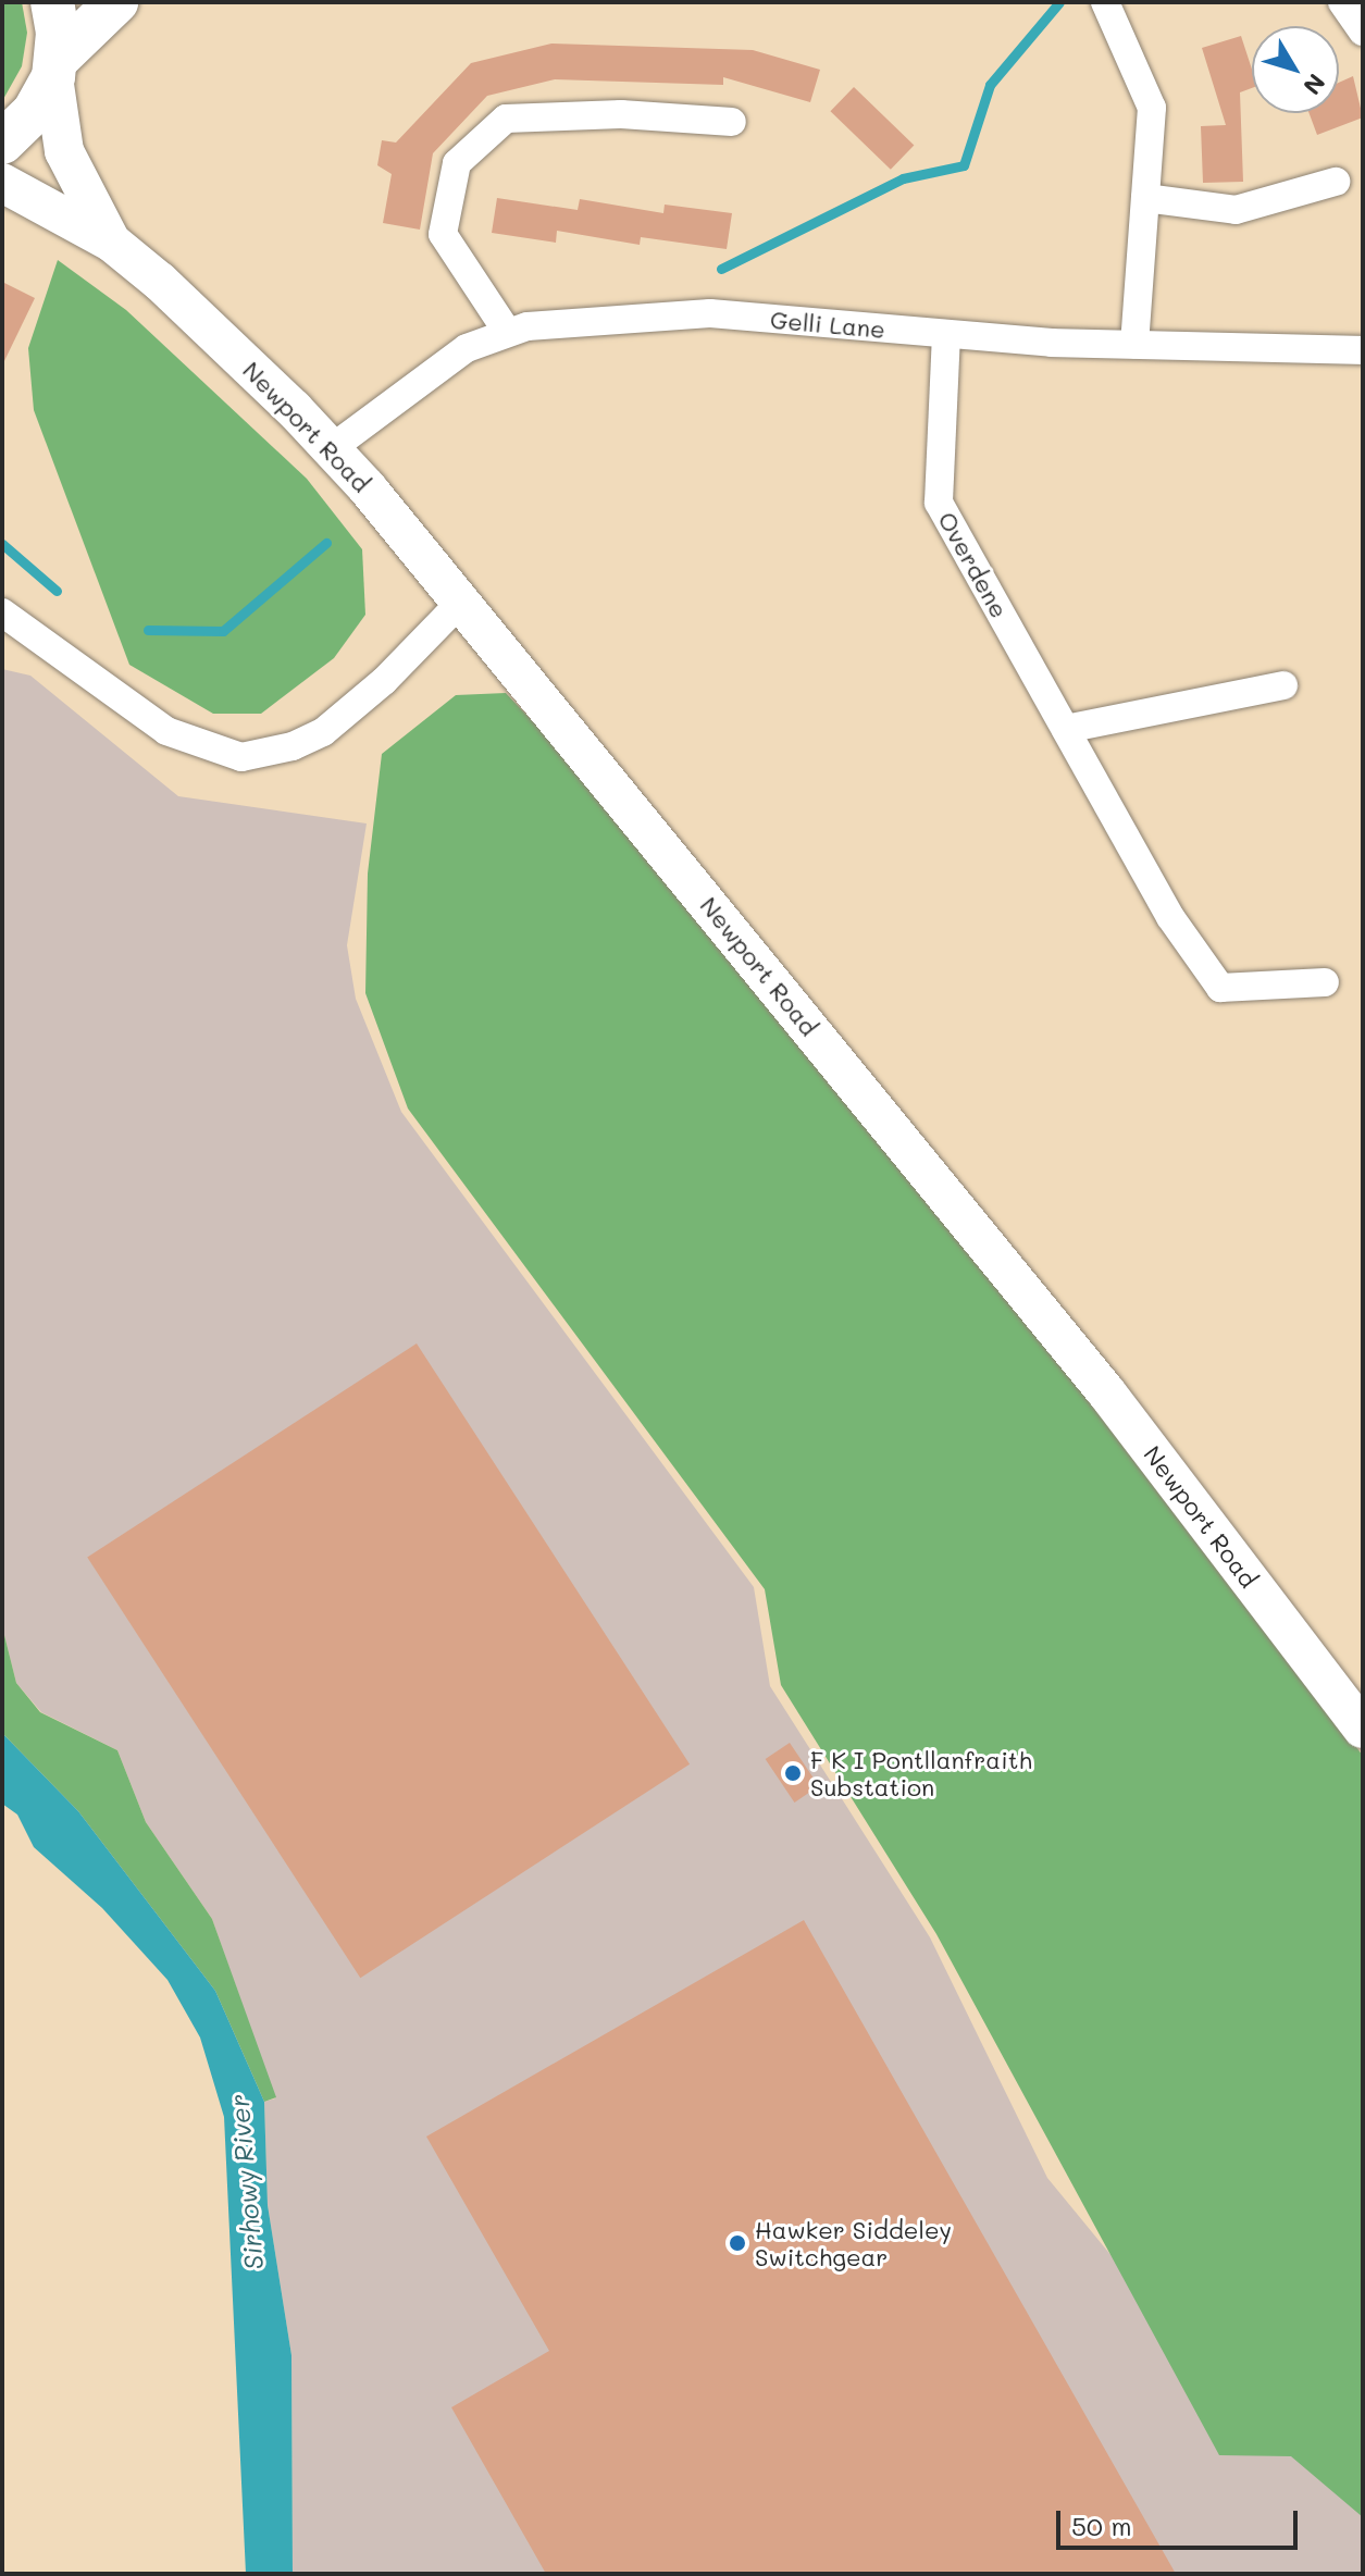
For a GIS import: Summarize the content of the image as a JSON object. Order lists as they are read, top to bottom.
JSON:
{
  "streets": {
    "main road": ["Newport Road"],
    "street": ["Gelli Lane", "Overdene"]
  },
  "crossings": [
    ["Gelli Lane", "Newport Road"],
    ["Gelli Lane", "Overdene"]
  ],
  "water": ["Sirhowy River"],
  "places": ["F K I Pontllanfraith Substation", "Hawker Siddeley Switchgear"],
  "scale_bar": "50 m",
  "north": "bottom right"
}
